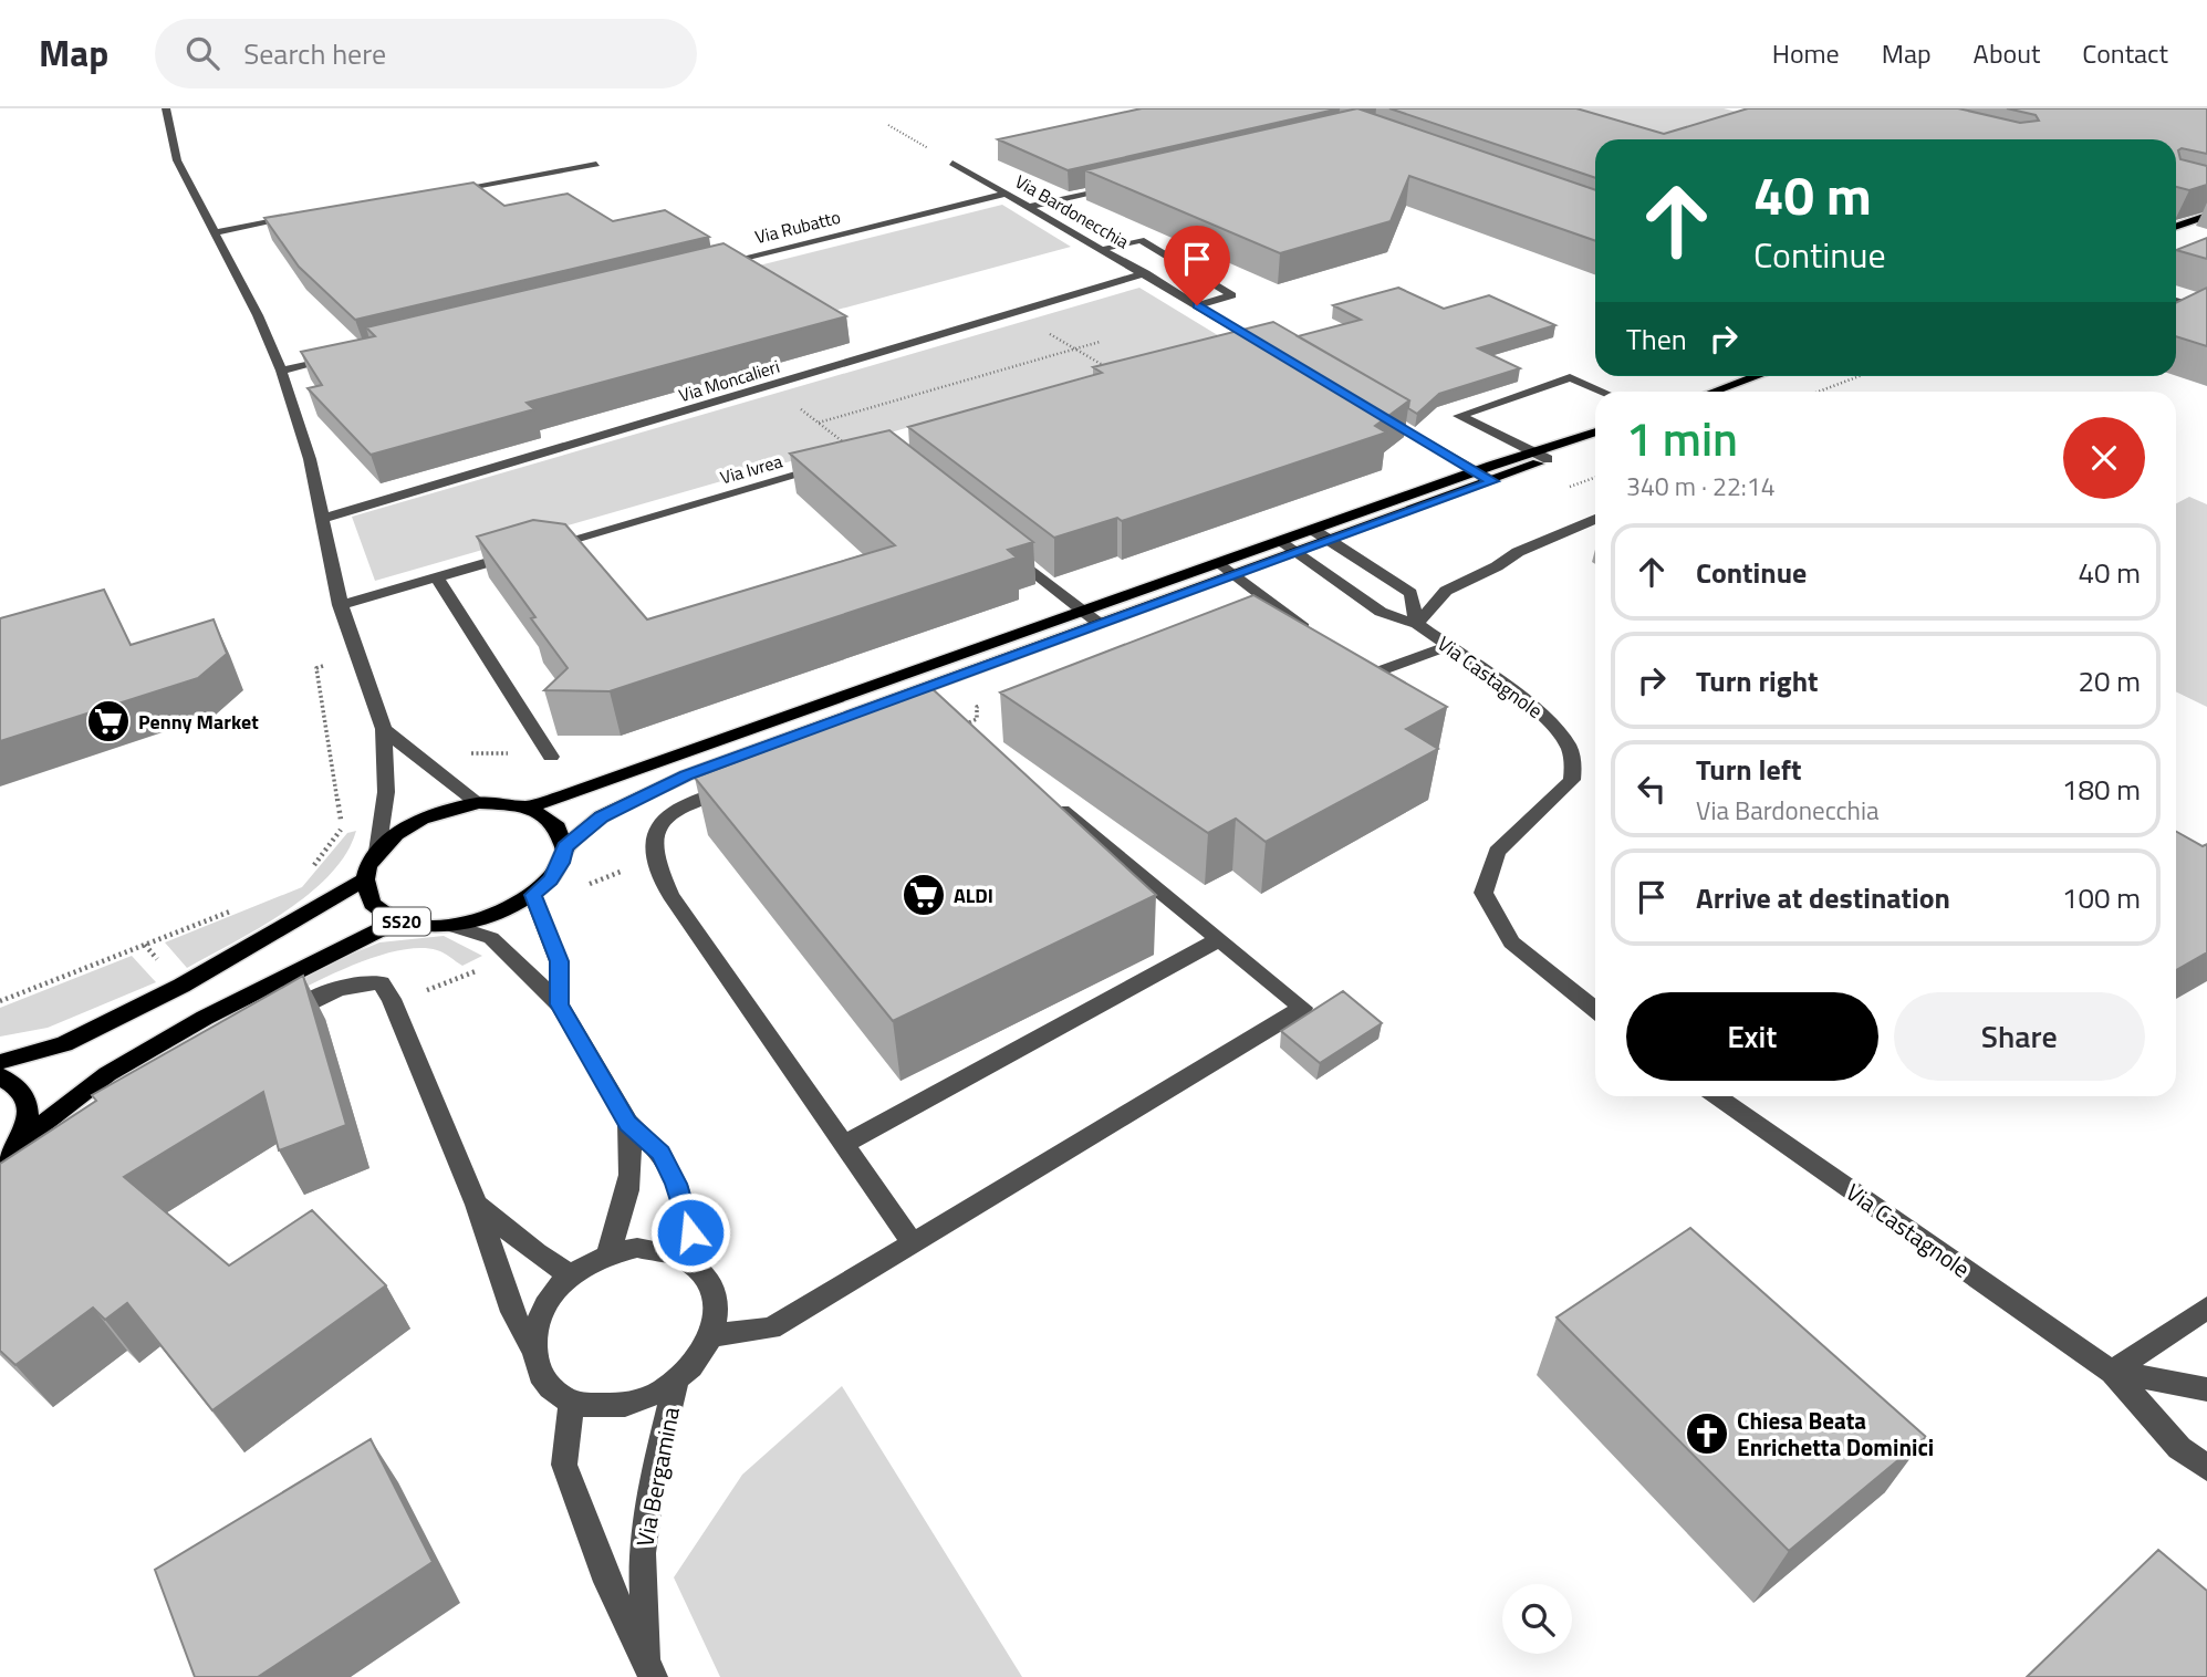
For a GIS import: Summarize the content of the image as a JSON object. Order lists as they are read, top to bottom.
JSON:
{
  "streets": {
    "main road": ["SS20"],
    "street": [
      "Via Bardonecchia",
      "Via Rubatto",
      "Via Moncalieri",
      "Via Ivrea",
      "Via Castagnole",
      "Via Bergamina"
    ]
  },
  "crossings": [
    ["Via Bardonecchia", "Via Rubatto"],
    ["Via Bardonecchia", "Via Moncalieri"],
    ["Via Castagnole", "SS20"]
  ],
  "places": {
    "supermarket": ["Penny Market", "ALDI"],
    "church": ["Chiesa Beata Enrichetta Dominici"]
  },
  "page": {
    "header": "Map",
    "search": "Search here",
    "nav": [
      "Home",
      "Map",
      "About",
      "Contact"
    ],
    "turn": ["40 m", "Continue"],
    "then": "Then",
    "heading": ["1 min", "340 m · 22:14"],
    "list": [
      {
        "name": "Continue",
        "value": "40 m"
      },
      {
        "name": "Turn right",
        "value": "20 m"
      },
      {
        "name": "Turn left",
        "note": "Via Bardonecchia",
        "value": "180 m"
      },
      {
        "name": "Arrive at destination",
        "value": "100 m"
      }
    ],
    "buttons": ["Exit", "Share"]
  }
}
